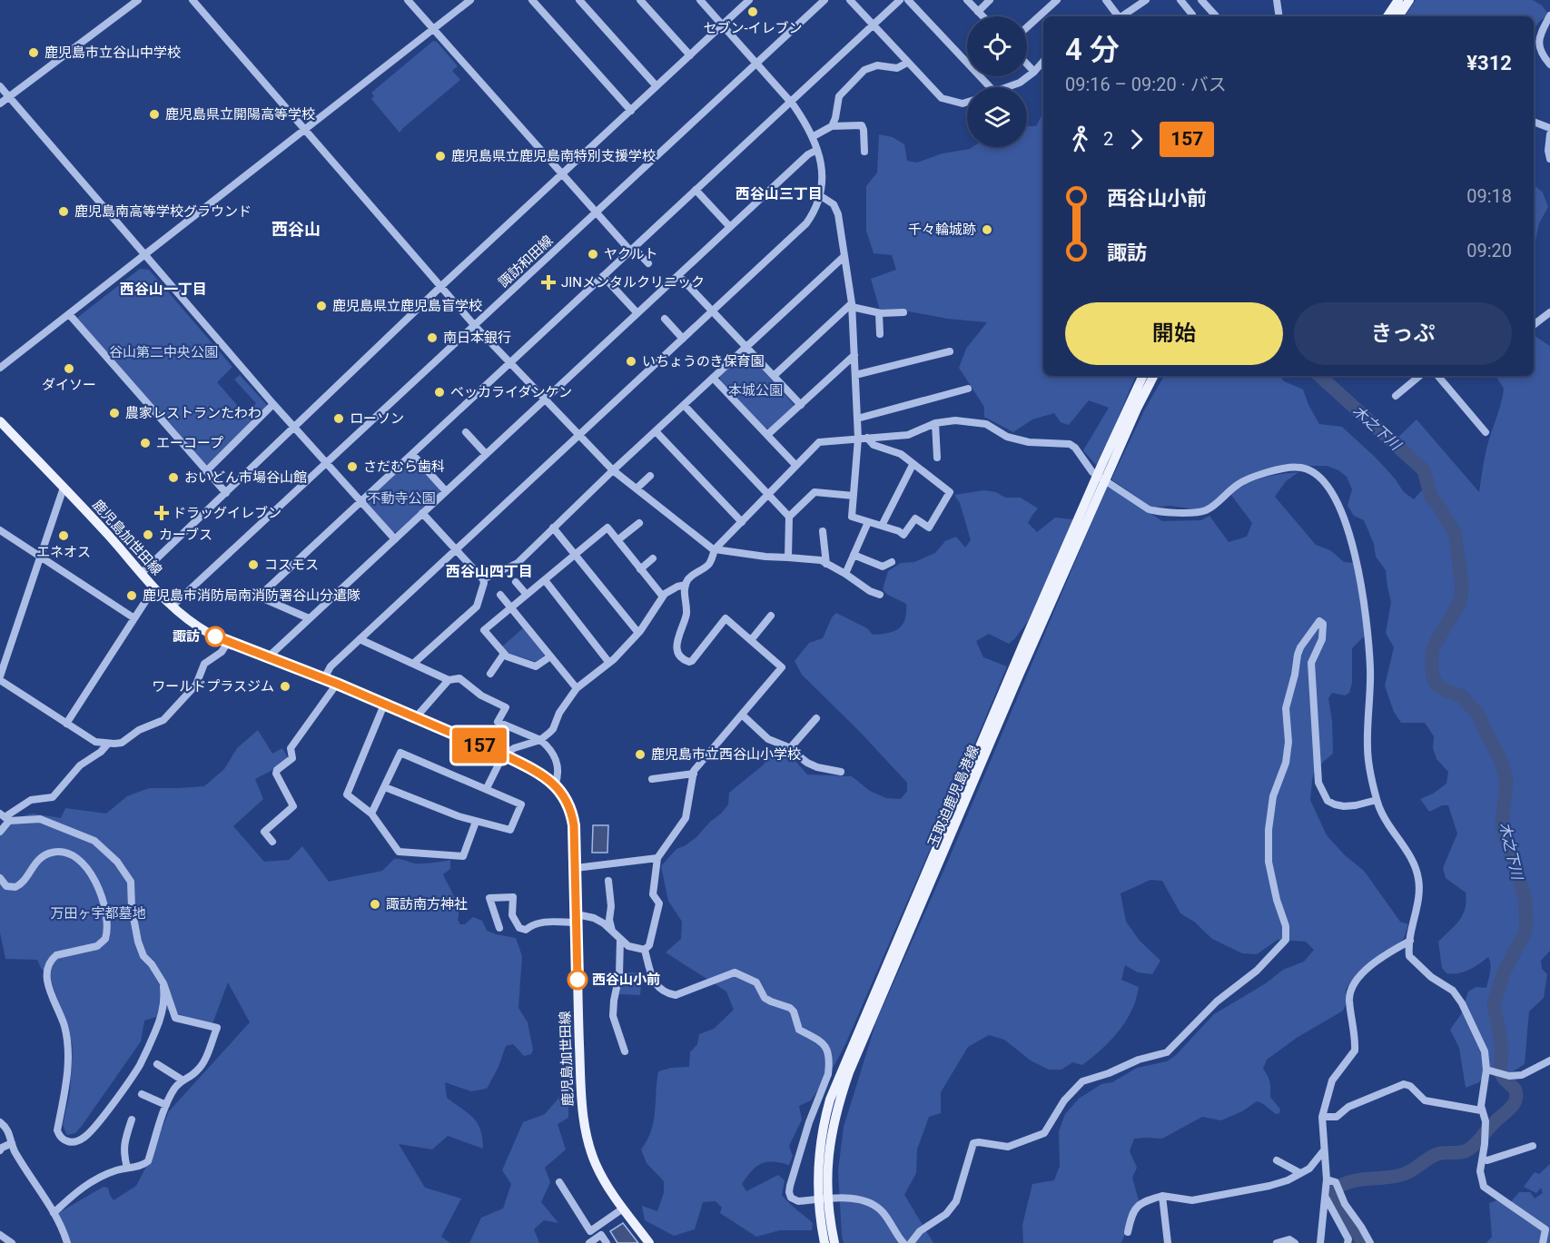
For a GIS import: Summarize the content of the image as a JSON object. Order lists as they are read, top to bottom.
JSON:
{
  "streets": {
    "main road": ["鹿児島加世田線", "玉取迫鹿児島港線"],
    "street": ["諏訪和田線"]
  },
  "crossings": [
    ["諏訪和田線", "鹿児島加世田線"]
  ],
  "districts": [
    "西谷山三丁目",
    "西谷山",
    "西谷山一丁目",
    "西谷山四丁目"
  ],
  "water": ["木之下川"],
  "parks": [
    "谷山第二中央公園",
    "本城公園",
    "不動寺公園",
    "万田ヶ宇都墓地"
  ],
  "places": {
    "other": [
      "セブン-イレブン",
      "鹿児島市立谷山中学校",
      "鹿児島県立開陽高等学校",
      "鹿児島県立鹿児島南特別支援学校",
      "鹿児島南高等学校グラウンド",
      "千々輪城跡",
      "ヤクルト",
      "鹿児島県立鹿児島盲学校",
      "南日本銀行",
      "いちょうのき保育園",
      "ダイソー",
      "ベッカライダンケン",
      "農家レストランたわわ",
      "ローソン",
      "エーコープ",
      "さだむら歯科",
      "おいどん市場谷山館",
      "カーブス",
      "エネオス",
      "コスモス",
      "鹿児島市消防局南消防署谷山分遣隊",
      "諏訪",
      "ワールドプラスジム",
      "鹿児島市立西谷山小学校",
      "諏訪南方神社",
      "西谷山小前"
    ],
    "health": ["JINメンタルクリニック", "ドラッグイレブン"]
  },
  "lines": ["bus line 157"],
  "page": {
    "on_map": "157",
    "heading": ["4 分", "09:16 – 09:20 · バス", "¥312"],
    "legs": ["2", "157"],
    "list": [
      {
        "name": "西谷山小前",
        "value": "09:18"
      },
      {
        "name": "諏訪",
        "value": "09:20"
      }
    ],
    "buttons": ["開始", "きっぷ"]
  }
}
